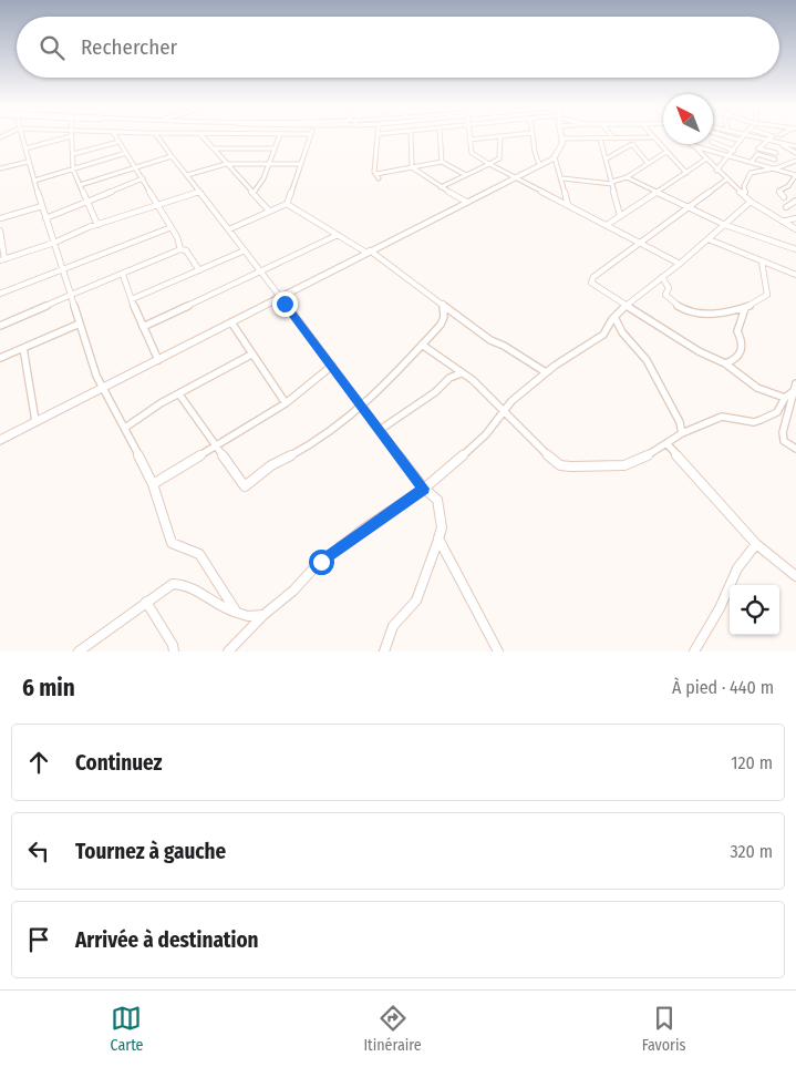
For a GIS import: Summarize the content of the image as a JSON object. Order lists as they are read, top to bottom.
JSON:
{
  "north": "top left",
  "page": {
    "search": "Rechercher",
    "heading": ["6 min", "À pied · 440 m"],
    "list": [
      ["Continuez", "120 m"],
      ["Tournez à gauche", "320 m"],
      "Arrivée à destination"
    ],
    "nav": ["Carte", "Itinéraire", "Favoris"]
  }
}
